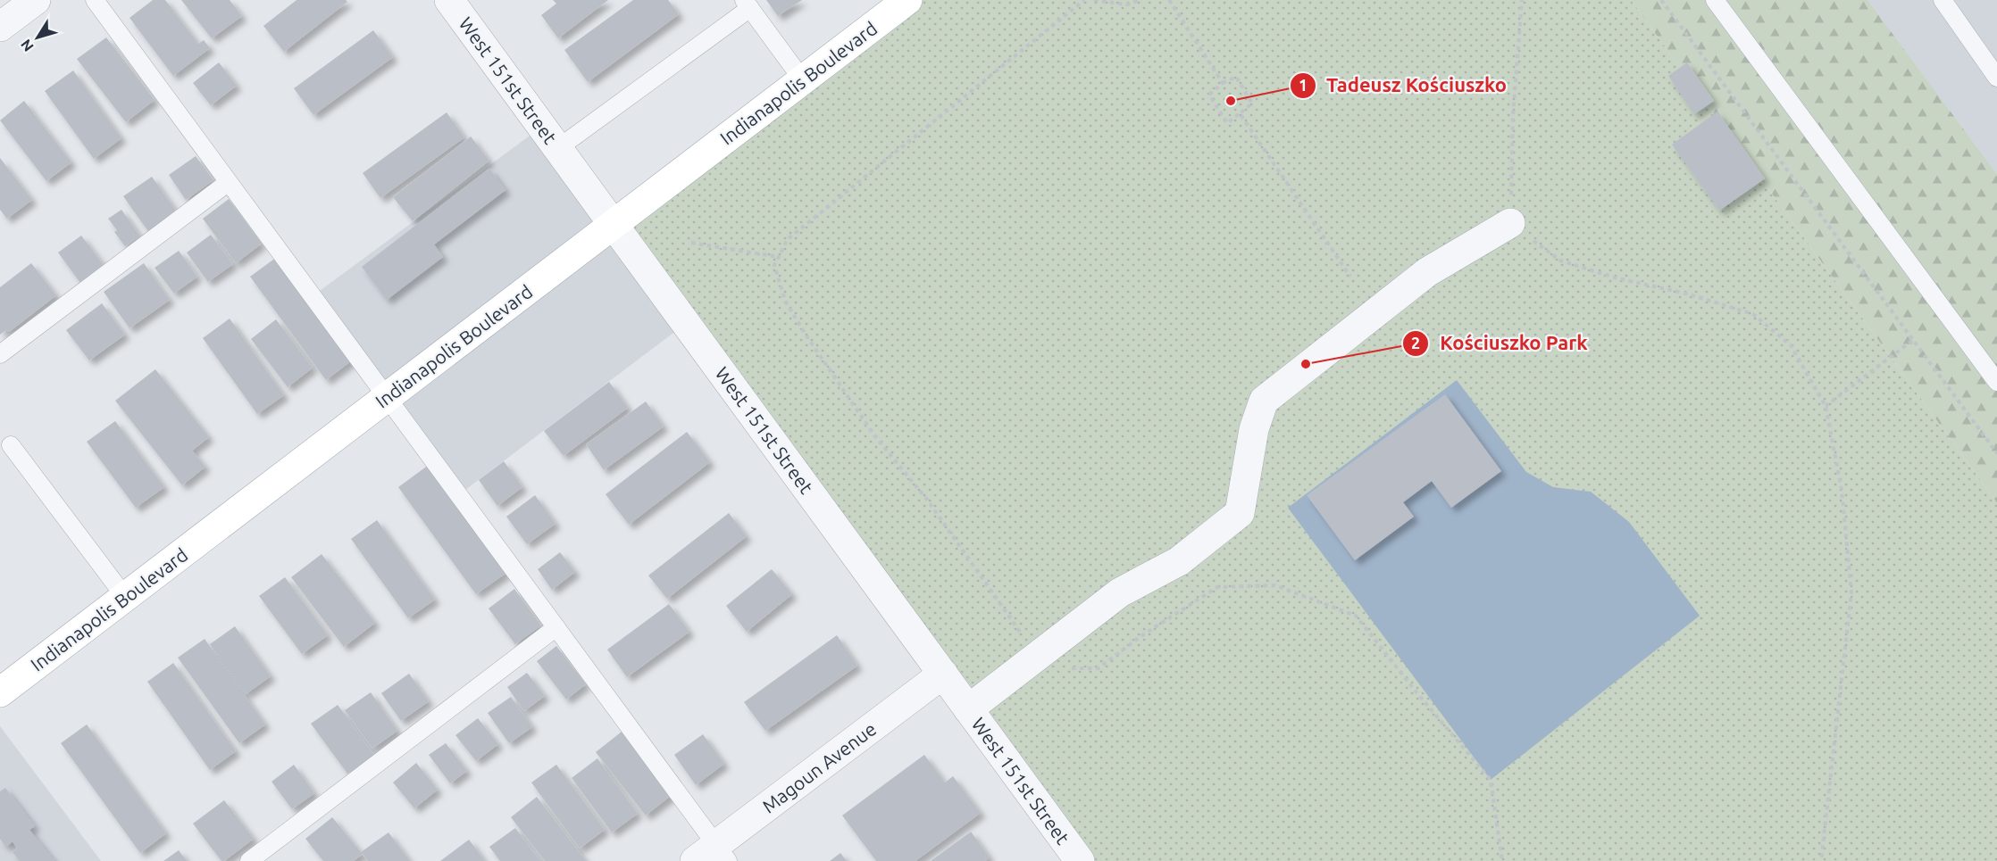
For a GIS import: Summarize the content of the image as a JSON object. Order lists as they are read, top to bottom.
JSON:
{
  "streets": {
    "main road": ["Indianapolis Boulevard"],
    "street": ["West 151st Street", "Magoun Avenue"]
  },
  "crossings": [
    ["West 151st Street", "Indianapolis Boulevard"],
    ["West 151st Street", "Magoun Avenue"]
  ],
  "places": ["Tadeusz Kościuszko", "Kościuszko Park"],
  "north": "bottom left"
}
